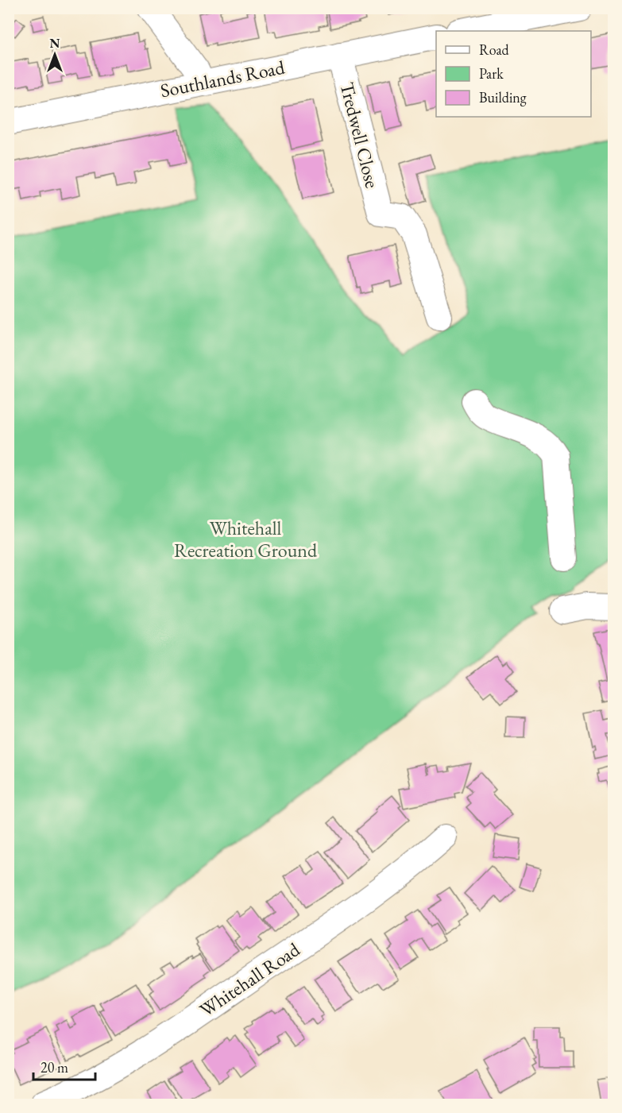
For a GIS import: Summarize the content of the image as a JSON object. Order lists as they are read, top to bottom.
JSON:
{
  "streets": {
    "street": ["Southlands Road", "Tredwell Close", "Whitehall Road"]
  },
  "crossings": [
    ["Southlands Road", "Tredwell Close"]
  ],
  "parks": ["Whitehall Recreation Ground"],
  "legend": ["Road", "Park", "Building"],
  "scale_bar": "20 m",
  "north": "top"
}
